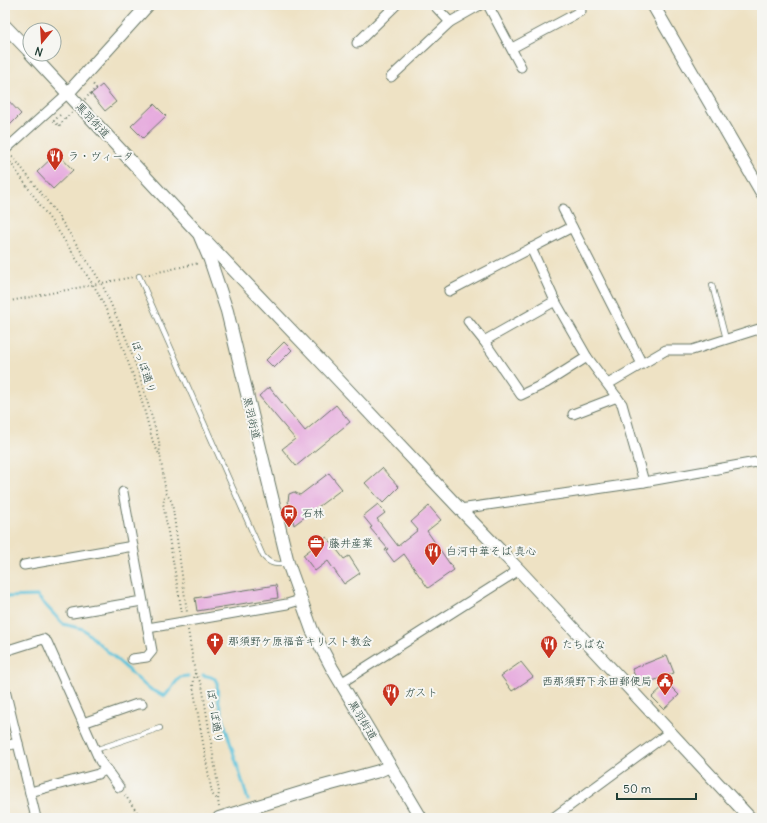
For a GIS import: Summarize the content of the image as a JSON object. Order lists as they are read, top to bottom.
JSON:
{
  "streets": {
    "street": ["黒羽街道"],
    "path": ["ぽっぽ通り"]
  },
  "places": {
    "restaurant": [
      "ラ・ヴィータ",
      "白河中華そば 真心",
      "たちばな",
      "ガスト"
    ],
    "bus stop": ["石林"],
    "office": ["藤井産業"],
    "church": ["那須野ケ原福音キリスト教会"],
    "public building": ["西那須野下永田郵便局"]
  },
  "scale_bar": "50 m",
  "north": "bottom"
}
